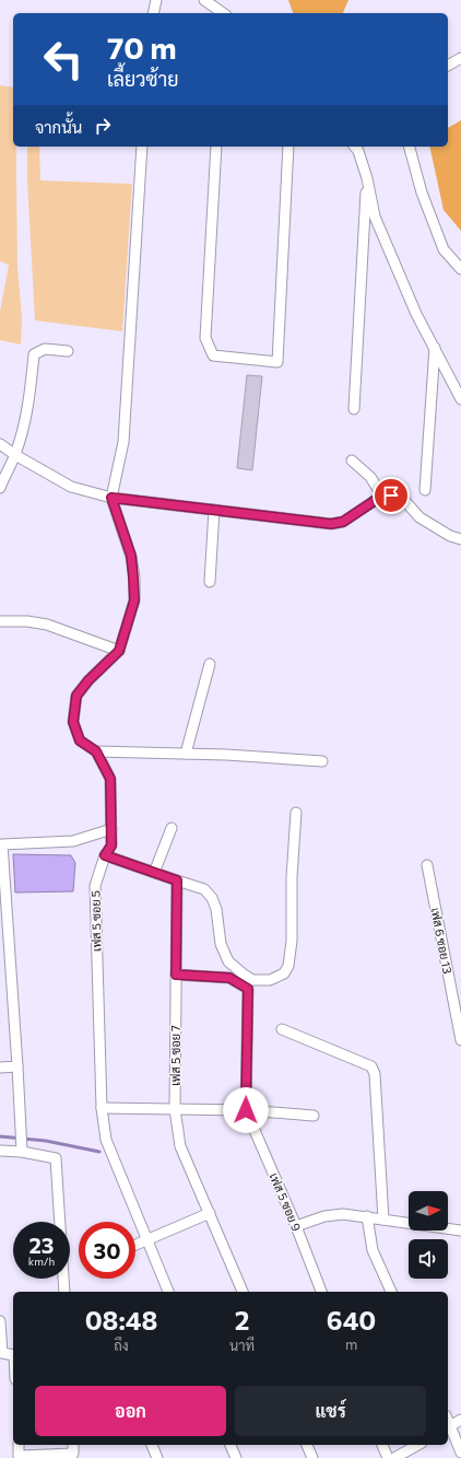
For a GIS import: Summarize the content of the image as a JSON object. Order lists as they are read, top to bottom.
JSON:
{
  "streets": {
    "street": [
      "เฟส 5 ซอย 5",
      "เฟส 6 ซอย 13",
      "เฟส 5 ซอย 7",
      "เฟส 5 ซอย 9"
    ]
  },
  "north": "right",
  "page": {
    "turn": ["70 m", "เลี้ยวซ้าย"],
    "then": "จากนั้น",
    "speed": "23 km/h",
    "limit": "30",
    "eta": [
      "08:48",
      "ถึง",
      "2",
      "นาที",
      "640",
      "m"
    ],
    "buttons": ["ออก", "แชร์"]
  }
}
